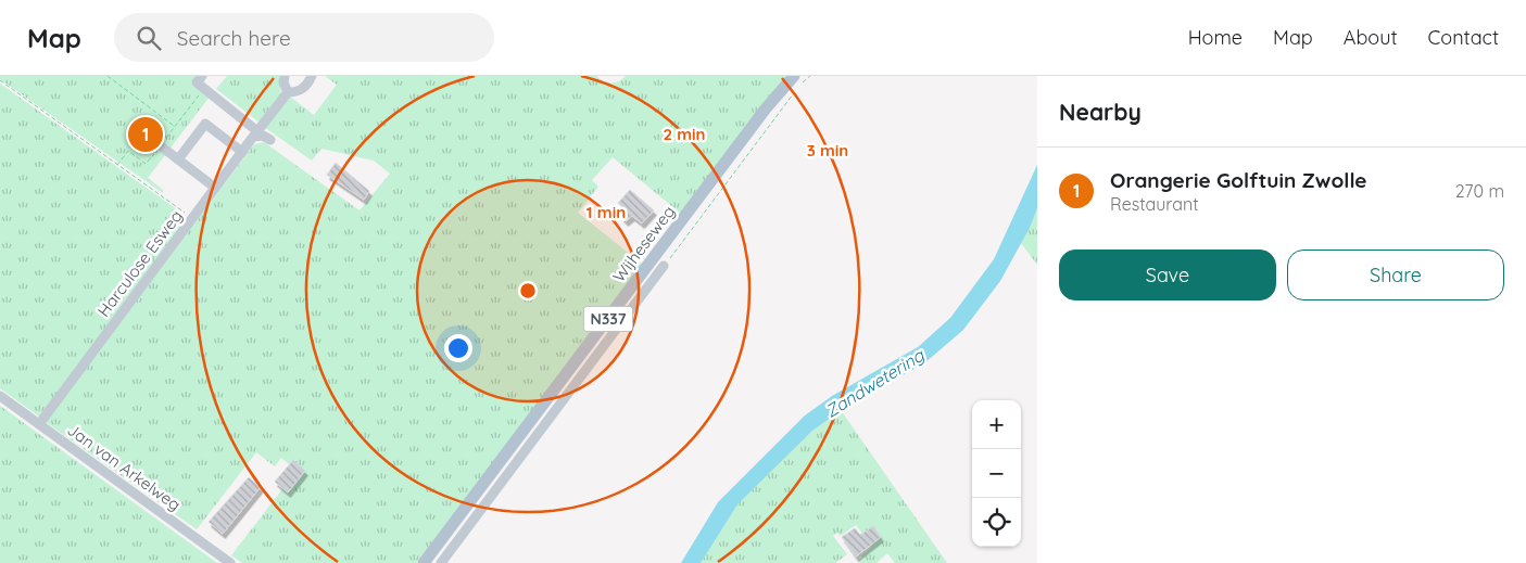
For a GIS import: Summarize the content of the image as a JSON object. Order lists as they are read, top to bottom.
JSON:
{
  "streets": {
    "main road": ["Wijheseweg", "N337"],
    "street": ["Harculose Esweg", "Jan van Arkelweg"]
  },
  "crossings": [
    ["Harculose Esweg", "Jan van Arkelweg"]
  ],
  "water": ["Zandwetering"],
  "page": {
    "header": "Map",
    "search": "Search here",
    "nav": [
      "Home",
      "Map",
      "About",
      "Contact"
    ],
    "heading": "Nearby",
    "pins": "1",
    "list": [
      {
        "mark": "1",
        "name": "Orangerie Golftuin Zwolle",
        "note": "Restaurant",
        "value": "270 m"
      }
    ],
    "buttons": ["Save", "Share"],
    "map_buttons": ["+", "−"]
  },
  "rings": ["2 min", "3 min", "1 min"]
}
